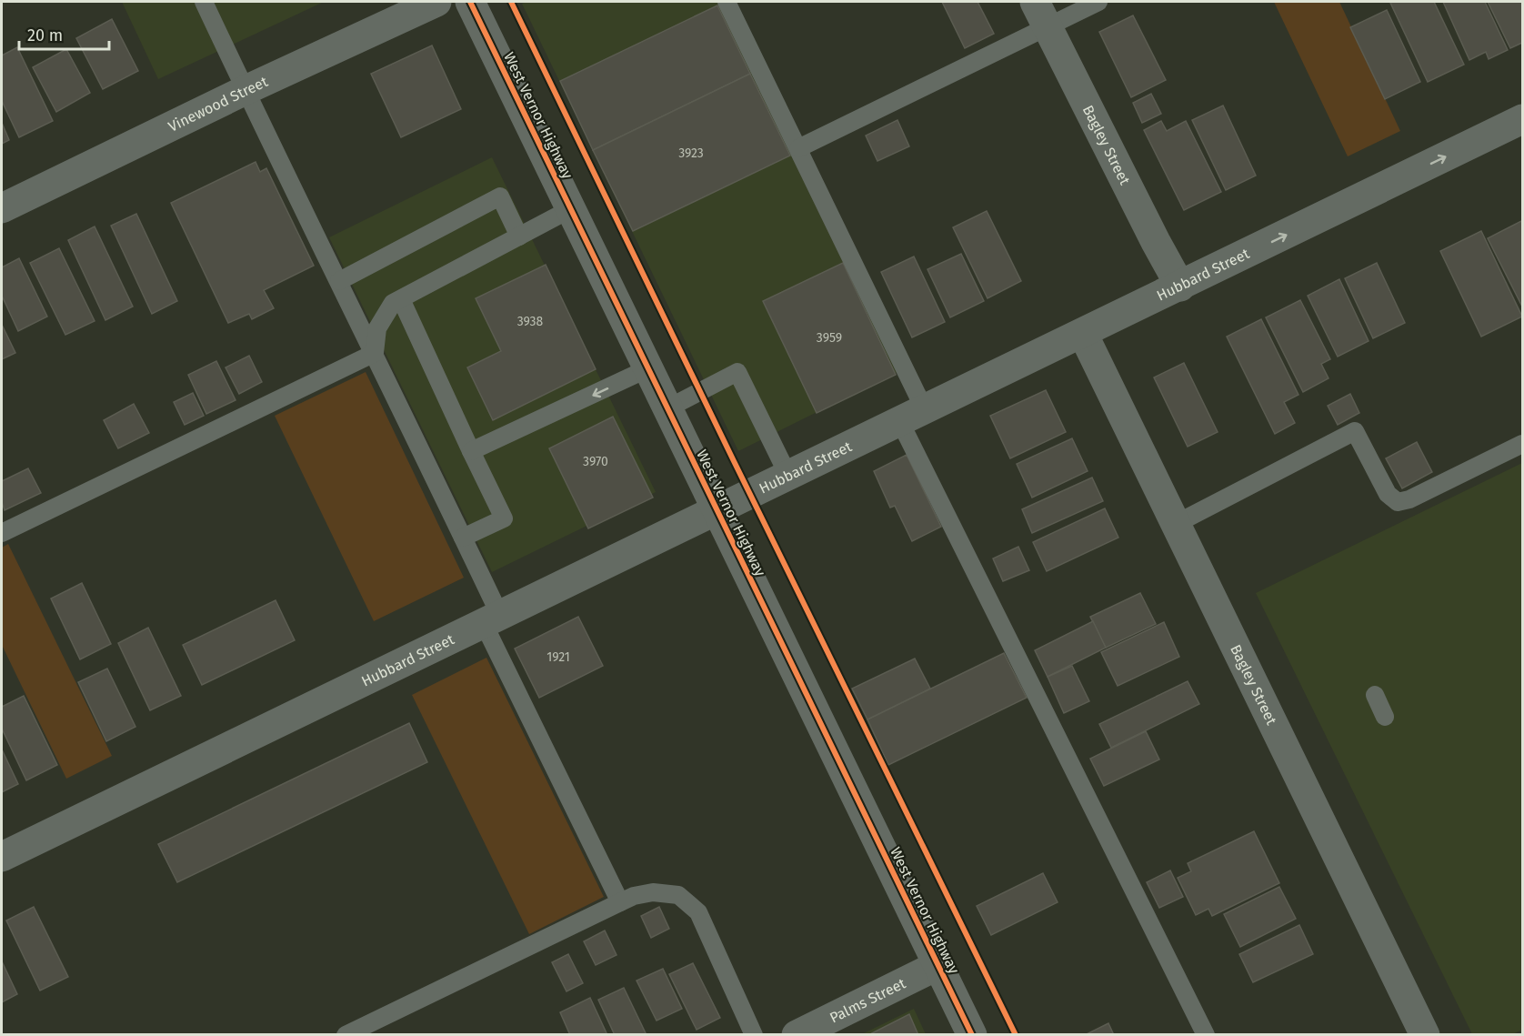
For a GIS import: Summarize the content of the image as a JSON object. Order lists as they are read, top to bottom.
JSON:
{
  "streets": {
    "street": [
      "Vinewood Street",
      "West Vernor Highway",
      "Bagley Street",
      "Hubbard Street",
      "Palms Street"
    ]
  },
  "crossings": [
    ["West Vernor Highway", "Hubbard Street"],
    ["West Vernor Highway", "Palms Street"],
    ["Bagley Street", "Hubbard Street"]
  ],
  "house_numbers": [
    "3923",
    "3938",
    "3959",
    "3970",
    "1921"
  ],
  "scale_bar": "20 m"
}
